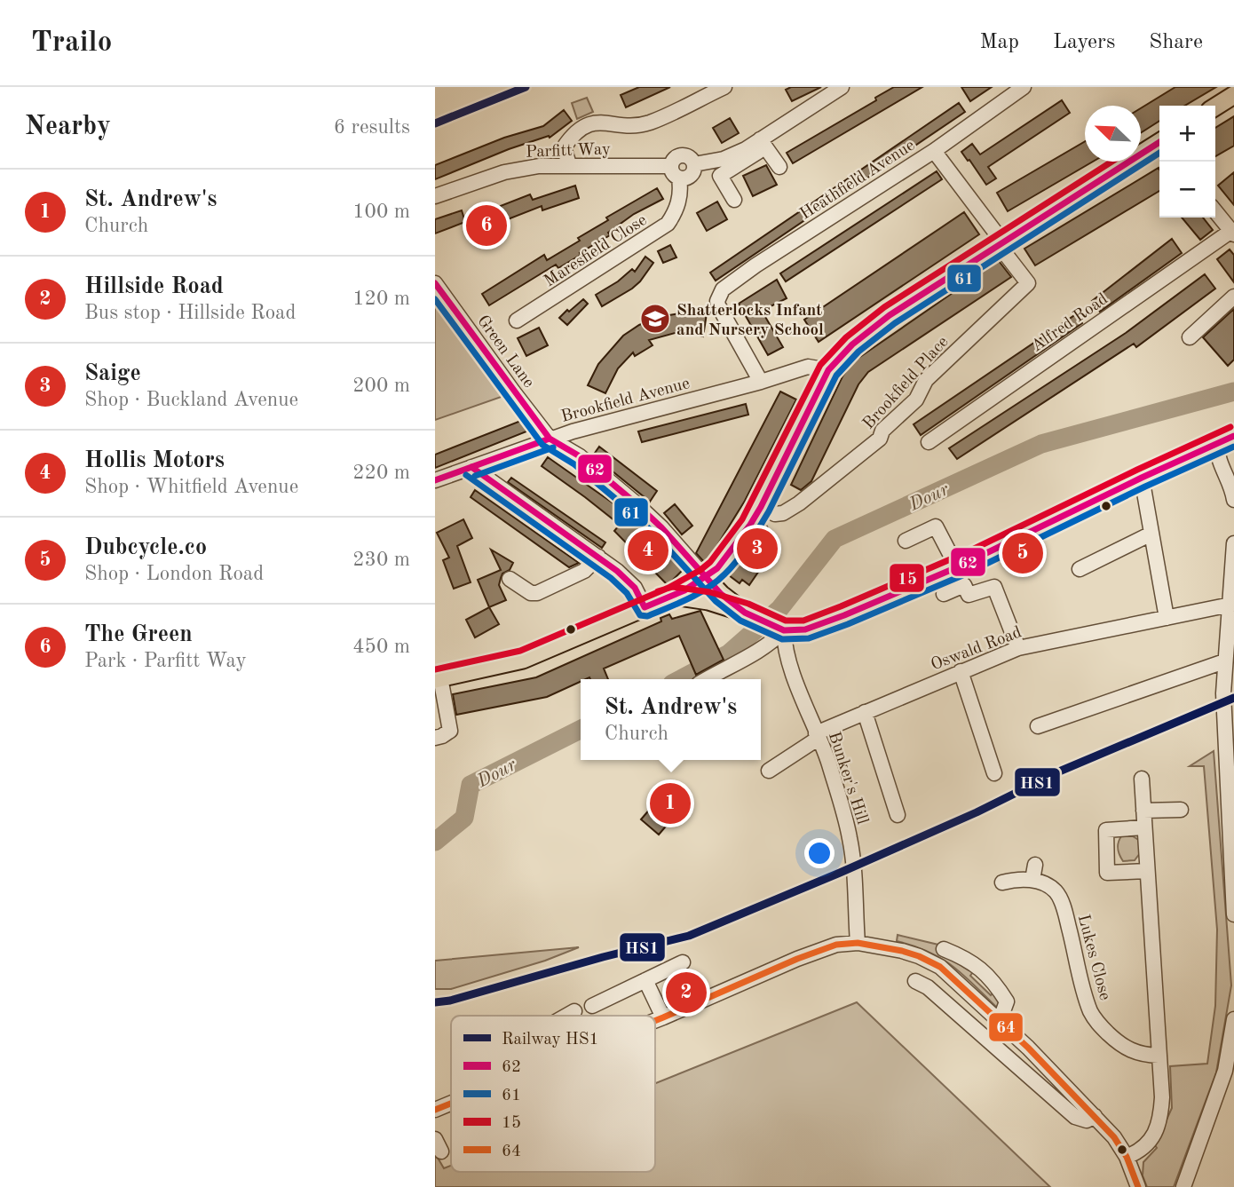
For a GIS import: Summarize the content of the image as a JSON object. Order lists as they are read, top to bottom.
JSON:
{
  "streets": {
    "street": [
      "Parfitt Way",
      "Heathfield Avenue",
      "Maresfield Close",
      "Alfred Road",
      "Green Lane",
      "Brookfield Place",
      "Brookfield Avenue",
      "Oswald Road",
      "Bunker's Hill",
      "Lukes Close"
    ]
  },
  "crossings": [
    ["Parfitt Way", "Maresfield Close"],
    ["Heathfield Avenue", "Brookfield Avenue"],
    ["Green Lane", "Brookfield Avenue"],
    ["Oswald Road", "Bunker's Hill"]
  ],
  "water": ["Dour"],
  "places": {
    "school or university": ["Shatterlocks Infant and Nursery School"]
  },
  "lines": [
    "rail line HS1",
    "transit line 62",
    "transit line 61",
    "transit line 15",
    "transit line 64"
  ],
  "legend": [
    "Railway HS1",
    "62",
    "61",
    "15",
    "64"
  ],
  "north": "top left",
  "page": {
    "header": "Trailo",
    "nav": ["Map", "Layers", "Share"],
    "heading": ["Nearby", "6 results"],
    "map_buttons": ["+", "−"],
    "list": [
      {
        "mark": "1",
        "name": "St. Andrew's",
        "note": "Church",
        "value": "100 m"
      },
      {
        "mark": "2",
        "name": "Hillside Road",
        "note": "Bus stop · Hillside Road",
        "value": "120 m"
      },
      {
        "mark": "3",
        "name": "Saige",
        "note": "Shop · Buckland Avenue",
        "value": "200 m"
      },
      {
        "mark": "4",
        "name": "Hollis Motors",
        "note": "Shop · Whitfield Avenue",
        "value": "220 m"
      },
      {
        "mark": "5",
        "name": "Dubcycle.co",
        "note": "Shop · London Road",
        "value": "230 m"
      },
      {
        "mark": "6",
        "name": "The Green",
        "note": "Park · Parfitt Way",
        "value": "450 m"
      }
    ],
    "pins": [
      "6",
      "3",
      "4",
      "5",
      "1",
      "2"
    ],
    "popup": ["St. Andrew's", "Church"]
  }
}
